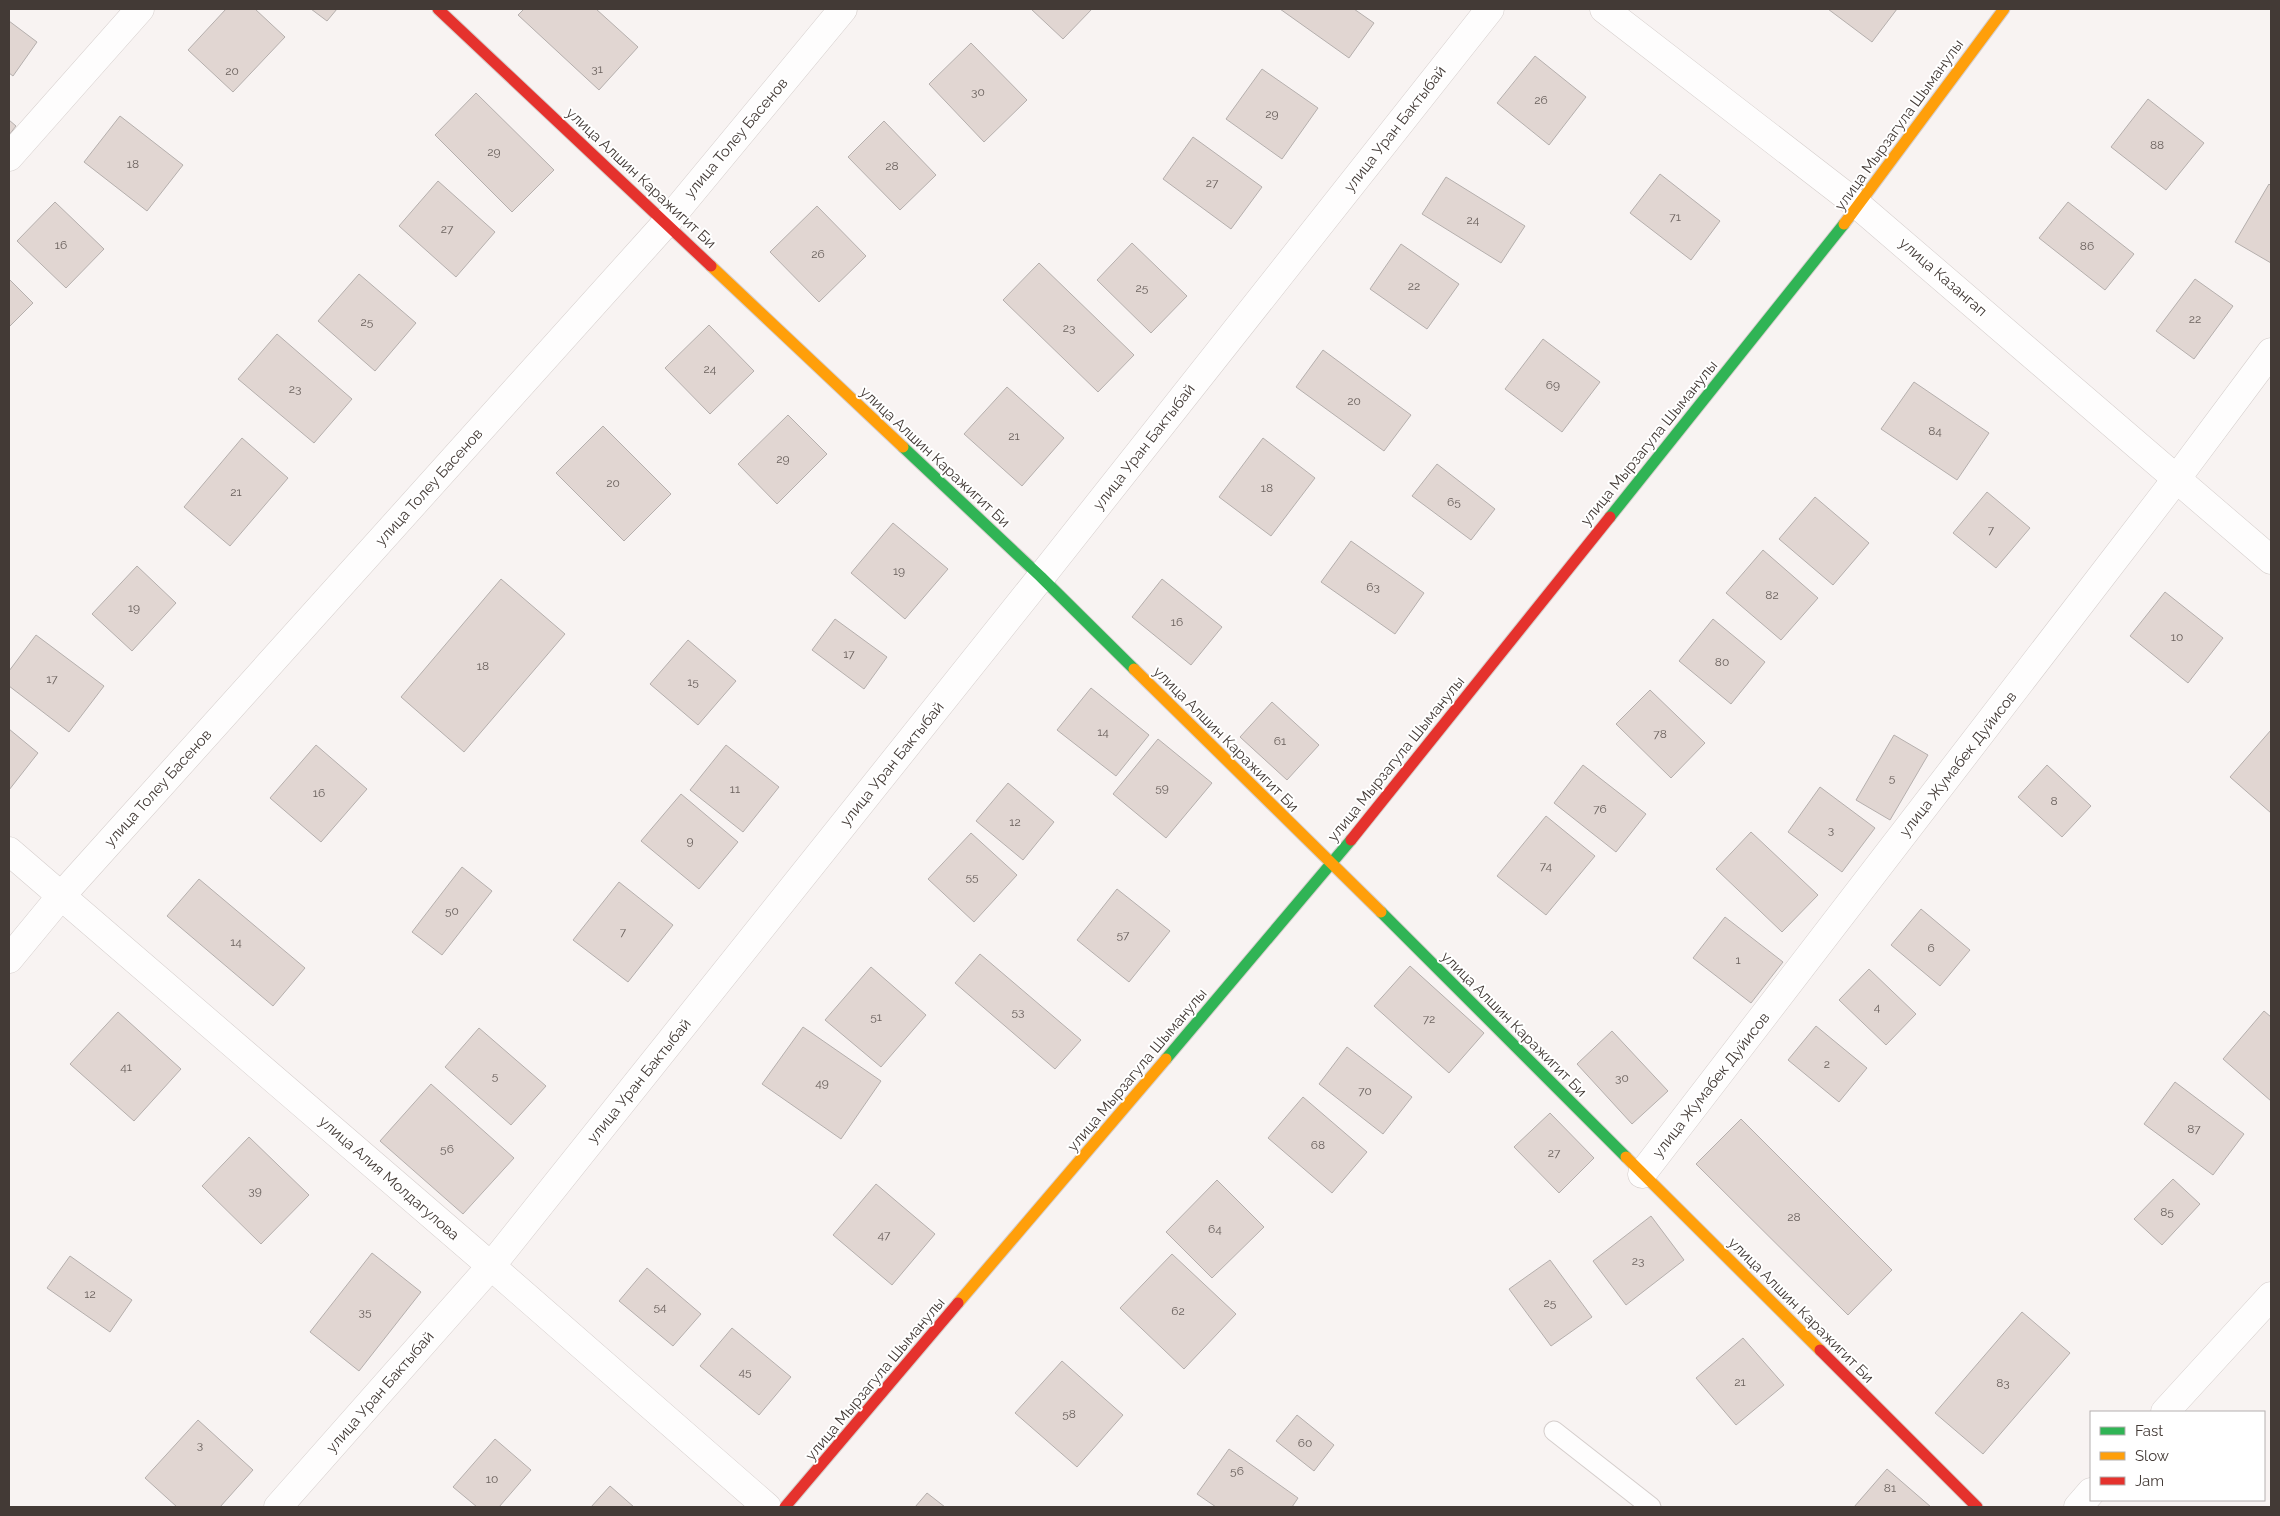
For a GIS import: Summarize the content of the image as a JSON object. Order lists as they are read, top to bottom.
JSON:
{
  "streets": {
    "street": [
      "улица Мырзагула Шыманулы",
      "улица Уран Бактыбай",
      "улица Толеу Басенов",
      "улица Алшин Каражигит Би",
      "улица Казангап",
      "улица Жумабек Дуйисов",
      "улица Алия Молдагулова"
    ]
  },
  "crossings": [
    ["улица Мырзагула Шыманулы", "улица Алшин Каражигит Би"],
    ["улица Мырзагула Шыманулы", "улица Казангап"],
    ["улица Уран Бактыбай", "улица Алшин Каражигит Би"],
    ["улица Уран Бактыбай", "улица Алия Молдагулова"],
    ["улица Толеу Басенов", "улица Алшин Каражигит Би"],
    ["улица Толеу Басенов", "улица Алия Молдагулова"],
    ["улица Алшин Каражигит Би", "улица Жумабек Дуйисов"],
    ["улица Казангап", "улица Жумабек Дуйисов"]
  ],
  "house_numbers": [
    "31",
    "20",
    "30",
    "26",
    "29",
    "88",
    "29",
    "18",
    "28",
    "27",
    "71",
    "24",
    "27",
    "16",
    "86",
    "26",
    "22",
    "25",
    "22",
    "25",
    "23",
    "24",
    "69",
    "23",
    "20",
    "84",
    "21",
    "29",
    "20",
    "18",
    "21",
    "65",
    "7",
    "19",
    "63",
    "82",
    "19",
    "16",
    "10",
    "17",
    "80",
    "18",
    "17",
    "15",
    "14",
    "78",
    "61",
    "5",
    "59",
    "11",
    "16",
    "8",
    "76",
    "12",
    "3",
    "9",
    "74",
    "55",
    "50",
    "7",
    "57",
    "14",
    "6",
    "1",
    "4",
    "53",
    "51",
    "72",
    "2",
    "41",
    "5",
    "30",
    "49",
    "70",
    "87",
    "68",
    "56",
    "27",
    "39",
    "85",
    "28",
    "64",
    "47",
    "23",
    "12",
    "25",
    "54",
    "62",
    "35",
    "45",
    "21",
    "83",
    "58",
    "60",
    "3",
    "56",
    "10",
    "81"
  ],
  "legend": ["Fast", "Slow", "Jam"]
}
